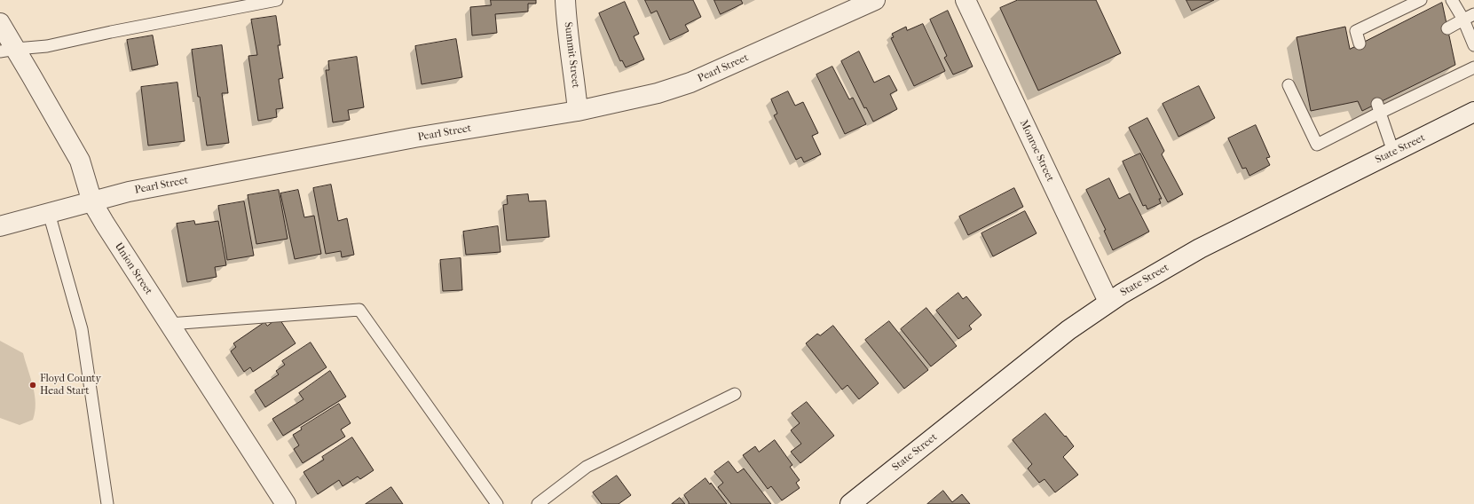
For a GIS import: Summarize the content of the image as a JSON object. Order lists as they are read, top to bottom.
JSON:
{
  "streets": {
    "street": [
      "Summit Street",
      "Pearl Street",
      "State Street",
      "Monroe Street",
      "Union Street"
    ]
  },
  "crossings": [
    ["Summit Street", "Pearl Street"],
    ["Pearl Street", "Union Street"],
    ["State Street", "Monroe Street"]
  ],
  "places": ["Floyd County Head Start"]
}
